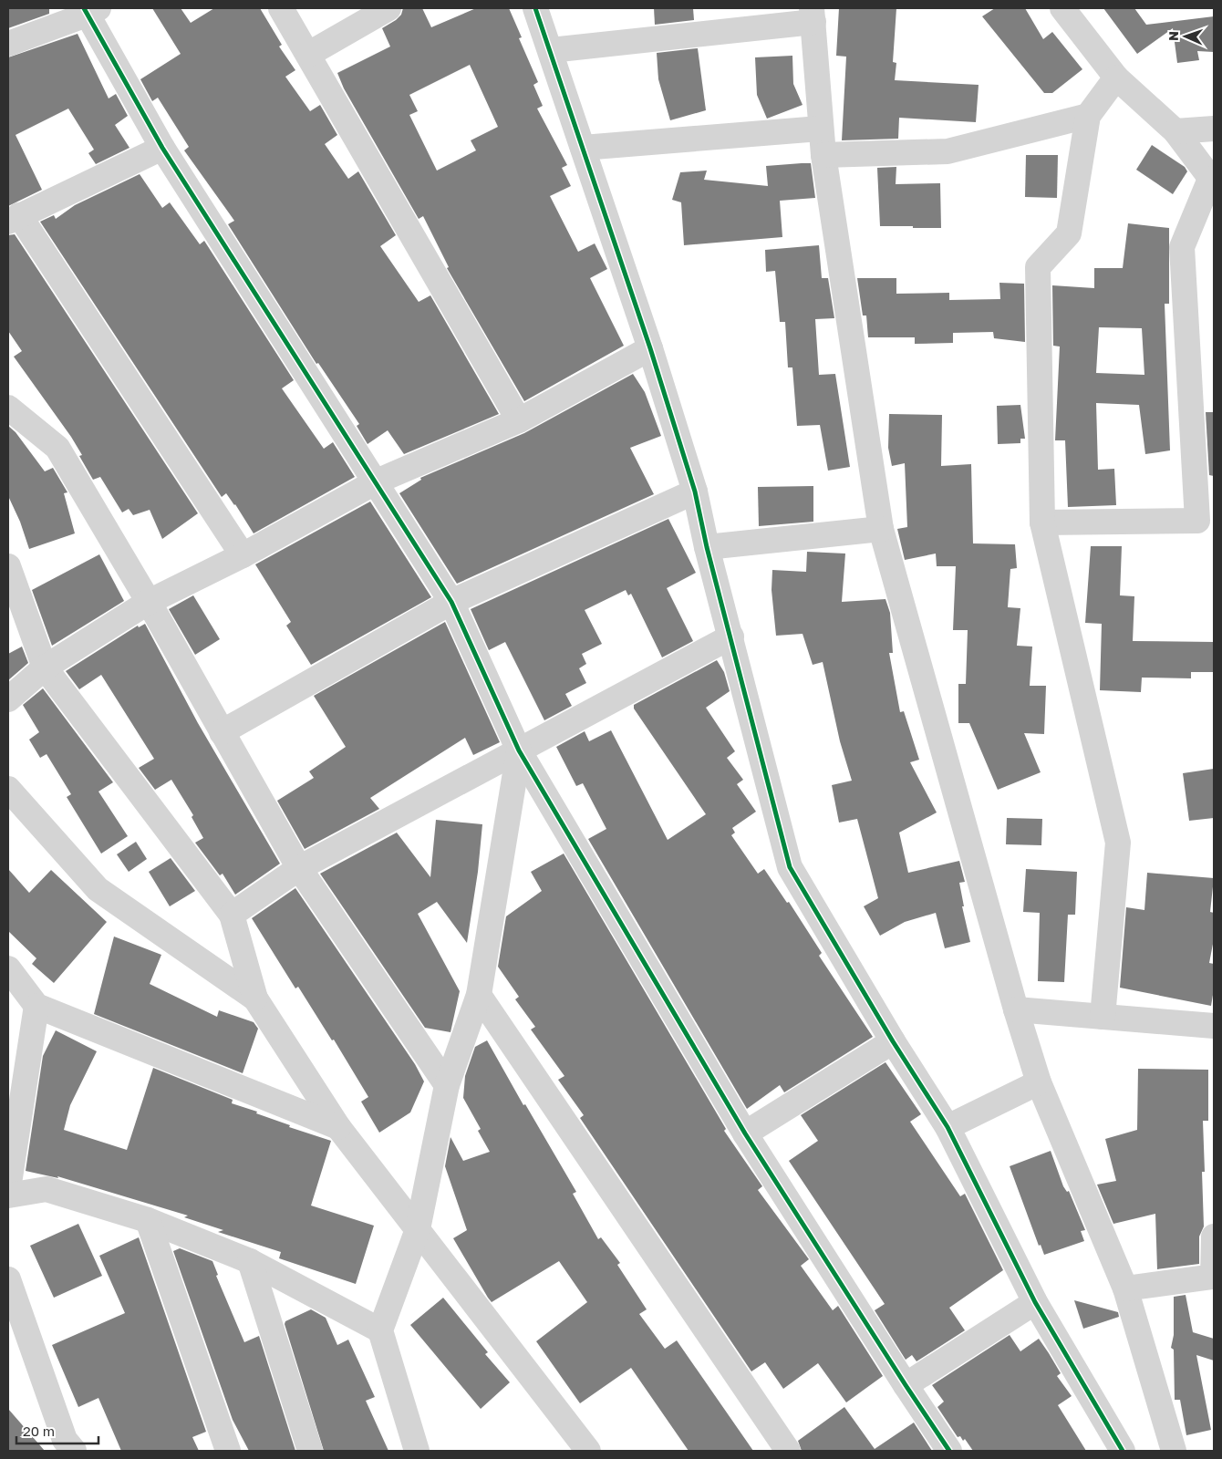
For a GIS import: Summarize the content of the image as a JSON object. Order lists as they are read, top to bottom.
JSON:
{
  "scale_bar": "20 m",
  "north": "left"
}
